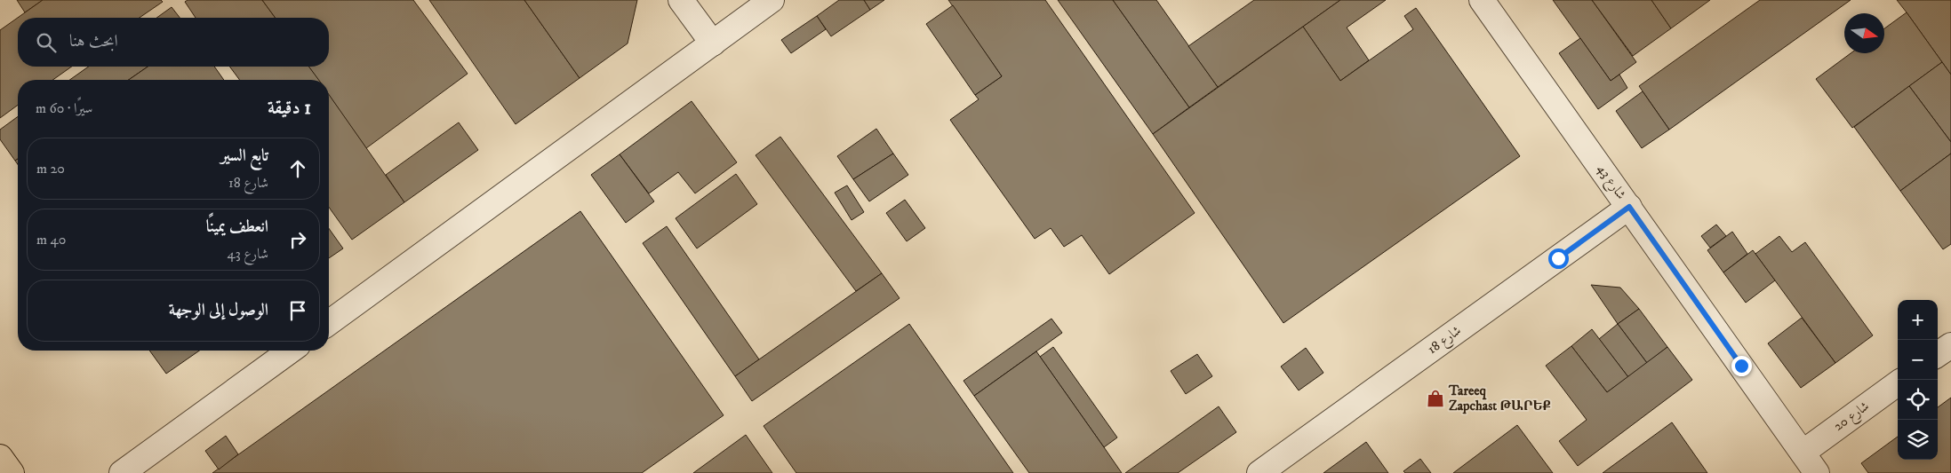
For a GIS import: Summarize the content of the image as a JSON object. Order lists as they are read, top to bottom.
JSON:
{
  "streets": {
    "street": ["شارع 43", "شارع 18", "شارع 20"]
  },
  "crossings": [
    ["شارع 43", "شارع 18"],
    ["شارع 43", "شارع 20"]
  ],
  "places": {
    "shop": ["Tareeq Zapchast ԹԱՐԵՔ"]
  },
  "north": "right",
  "page": {
    "search": "ابحث هنا",
    "heading": ["1 دقيقة", "سيرًا · 60 m"],
    "list": [
      ["تابع السير", "شارع 18", "20 m"],
      ["انعطف يمينًا", "شارع 43", "40 m"],
      "الوصول إلى الوجهة"
    ],
    "map_buttons": ["+", "−"]
  }
}
